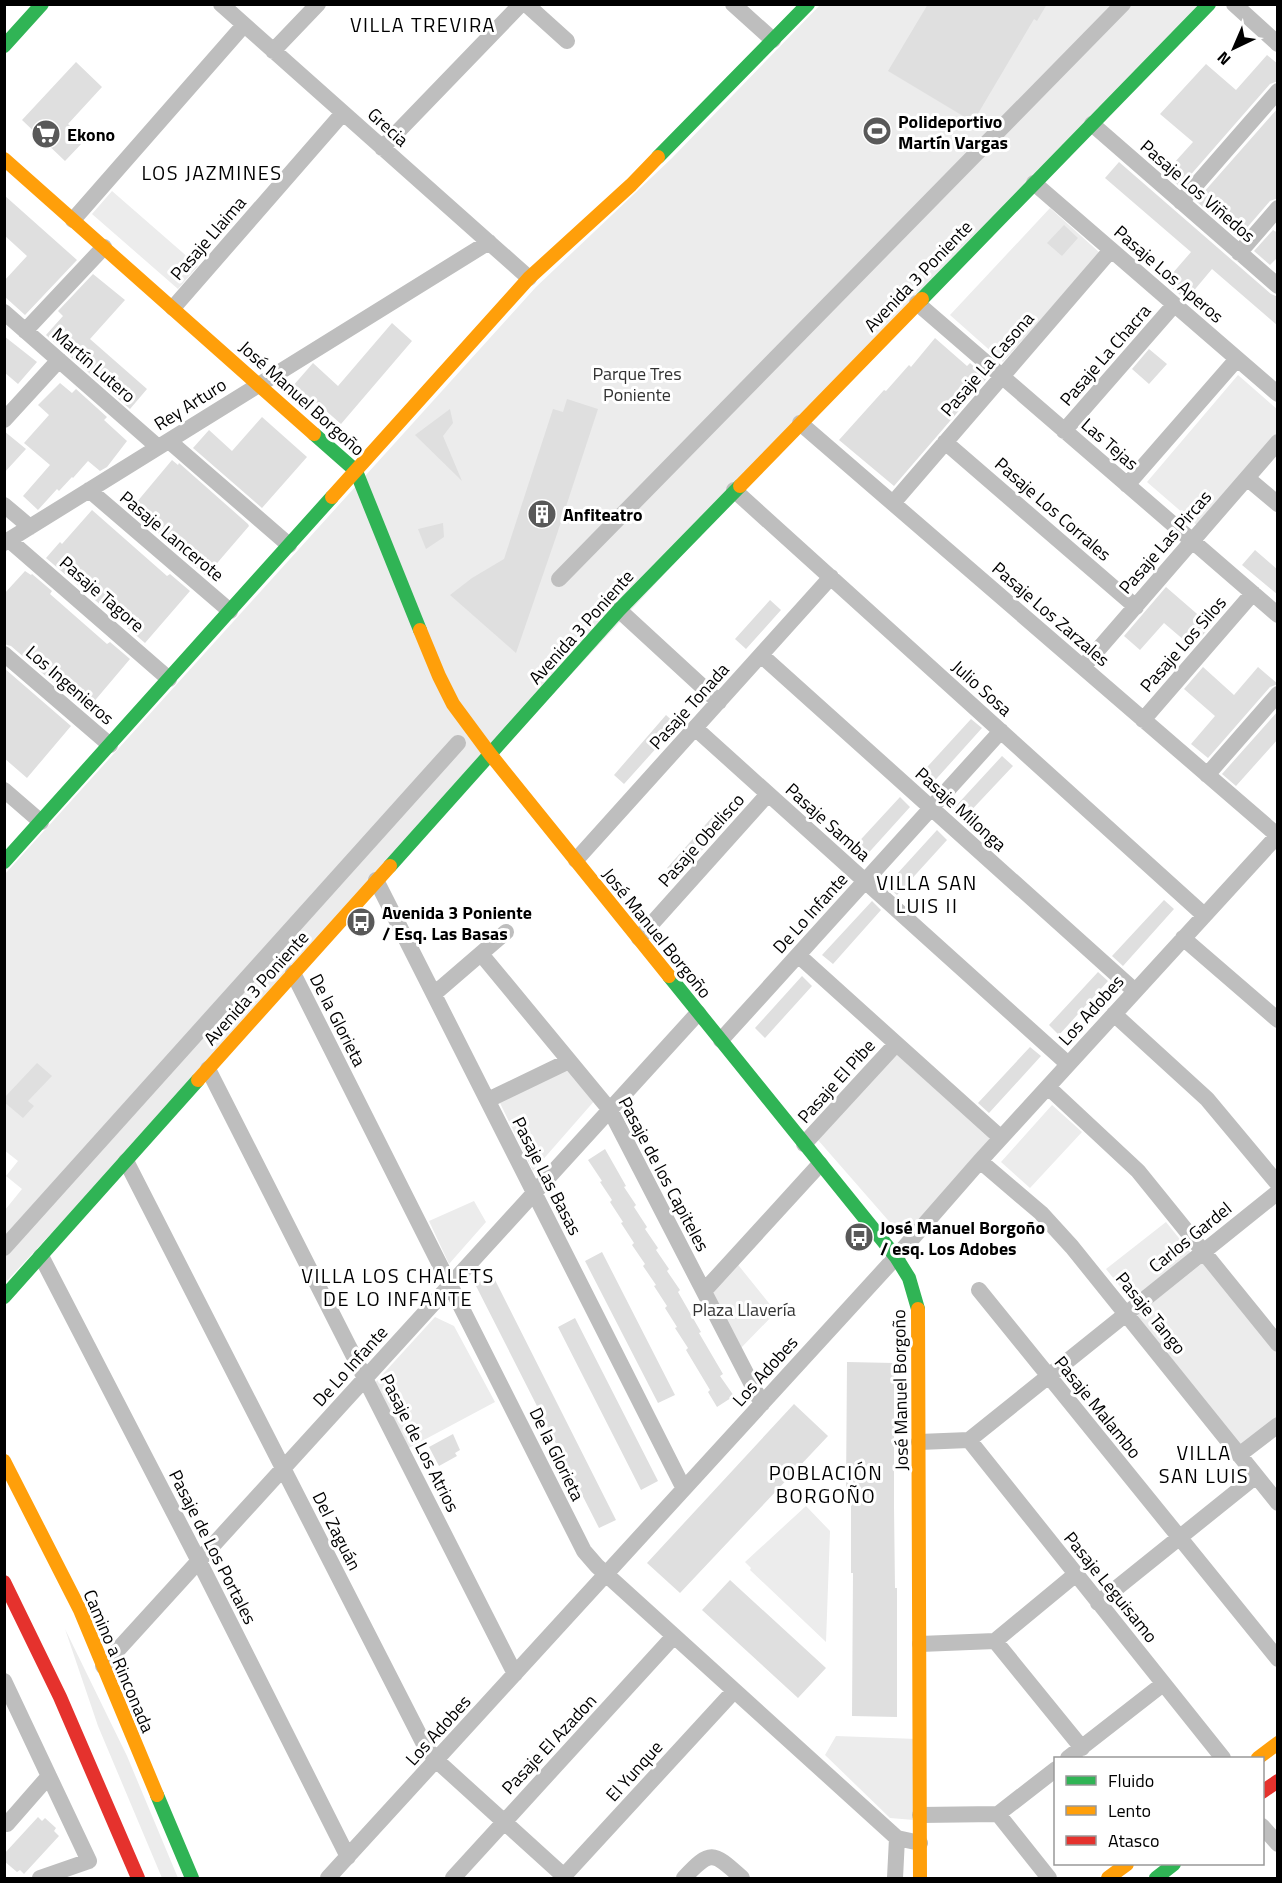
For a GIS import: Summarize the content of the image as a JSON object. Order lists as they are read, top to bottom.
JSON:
{
  "streets": {
    "main road": ["Avenida 3 Poniente", "José Manuel Borgoño", "Camino a Rinconada"],
    "street": [
      "Grecia",
      "Pasaje Los Viñedos",
      "Pasaje Llaima",
      "Pasaje Los Aperos",
      "Pasaje La Chacra",
      "Pasaje La Casona",
      "Martín Lutero",
      "Rey Arturo",
      "Las Tejas",
      "Pasaje Los Corrales",
      "Pasaje Lancerote",
      "Pasaje Las Pircas",
      "Pasaje Tagore",
      "Pasaje Los Zarzales",
      "Pasaje Los Silos",
      "Los Ingenieros",
      "Julio Sosa",
      "Pasaje Tonada",
      "Pasaje Milonga",
      "Pasaje Samba",
      "Pasaje Obelisco",
      "De Lo Infante",
      "Los Adobes",
      "De la Glorieta",
      "Pasaje El Pibe",
      "Pasaje de los Capiteles",
      "Pasaje Las Basas",
      "Carlos Gardel",
      "Pasaje Tango",
      "Pasaje Malambo",
      "Pasaje de Los Atrios",
      "Del Zaguán",
      "Pasaje de Los Portales",
      "Pasaje Leguisamo",
      "Pasaje El Azadon",
      "El Yunque"
    ]
  },
  "crossings": [
    ["Grecia", "Pasaje Llaima"],
    ["Grecia", "Rey Arturo"],
    ["Pasaje Los Viñedos", "Avenida 3 Poniente"],
    ["Pasaje Llaima", "José Manuel Borgoño"],
    ["Pasaje Los Aperos", "Avenida 3 Poniente"],
    ["Pasaje Los Aperos", "Pasaje La Chacra"],
    ["Pasaje Los Aperos", "Pasaje La Casona"],
    ["Avenida 3 Poniente", "José Manuel Borgoño"],
    ["Avenida 3 Poniente", "Las Tejas"],
    ["Avenida 3 Poniente", "Pasaje Los Zarzales"],
    ["Avenida 3 Poniente", "Julio Sosa"],
    ["Avenida 3 Poniente", "De la Glorieta"],
    ["Avenida 3 Poniente", "Pasaje Las Basas"],
    ["Avenida 3 Poniente", "Pasaje de Los Atrios"],
    ["Avenida 3 Poniente", "Del Zaguán"],
    ["Avenida 3 Poniente", "Pasaje de Los Portales"],
    ["Pasaje La Chacra", "Las Tejas"],
    ["Pasaje La Casona", "Las Tejas"],
    ["Pasaje La Casona", "Pasaje Los Corrales"],
    ["Pasaje La Casona", "Pasaje Los Zarzales"],
    ["Martín Lutero", "Rey Arturo"],
    ["José Manuel Borgoño", "Rey Arturo"],
    ["José Manuel Borgoño", "Pasaje Tonada"],
    ["José Manuel Borgoño", "Pasaje Obelisco"],
    ["José Manuel Borgoño", "De Lo Infante"],
    ["José Manuel Borgoño", "Los Adobes"],
    ["José Manuel Borgoño", "De la Glorieta"],
    ["José Manuel Borgoño", "Pasaje El Pibe"],
    ["Rey Arturo", "Pasaje Lancerote"],
    ["Rey Arturo", "Pasaje Tagore"],
    ["Las Tejas", "Pasaje Las Pircas"],
    ["Las Tejas", "Pasaje Los Silos"],
    ["Pasaje Los Corrales", "Pasaje Las Pircas"],
    ["Pasaje Las Pircas", "Pasaje Los Zarzales"],
    ["Pasaje Los Zarzales", "Pasaje Los Silos"],
    ["Pasaje Los Zarzales", "Los Adobes"],
    ["Julio Sosa", "Pasaje Tonada"],
    ["Julio Sosa", "De Lo Infante"],
    ["Julio Sosa", "Los Adobes"],
    ["Pasaje Tonada", "Pasaje Milonga"],
    ["Pasaje Tonada", "Pasaje Samba"],
    ["Pasaje Milonga", "De Lo Infante"],
    ["Pasaje Milonga", "Los Adobes"],
    ["Pasaje Samba", "Pasaje Obelisco"],
    ["Pasaje Samba", "De Lo Infante"],
    ["Pasaje Samba", "Los Adobes"],
    ["De Lo Infante", "De la Glorieta"],
    ["De Lo Infante", "Pasaje de los Capiteles"],
    ["De Lo Infante", "Pasaje Las Basas"],
    ["De Lo Infante", "Pasaje de Los Atrios"],
    ["De Lo Infante", "Del Zaguán"],
    ["De Lo Infante", "Pasaje de Los Portales"],
    ["De Lo Infante", "Camino a Rinconada"],
    ["Los Adobes", "De la Glorieta"],
    ["Los Adobes", "Pasaje de los Capiteles"],
    ["Los Adobes", "Pasaje Las Basas"],
    ["Los Adobes", "Pasaje Tango"],
    ["Los Adobes", "Pasaje de Los Atrios"],
    ["Los Adobes", "Del Zaguán"],
    ["Los Adobes", "Pasaje de Los Portales"],
    ["De la Glorieta", "Pasaje El Azadon"],
    ["De la Glorieta", "El Yunque"],
    ["Carlos Gardel", "Pasaje Tango"],
    ["Carlos Gardel", "Pasaje Malambo"],
    ["Carlos Gardel", "Pasaje Leguisamo"],
    ["Del Zaguán", "Pasaje El Azadon"],
    ["Del Zaguán", "El Yunque"]
  ],
  "districts": [
    "VILLA TREVIRA",
    "LOS JAZMINES",
    "VILLA SAN LUIS II",
    "VILLA LOS CHALETS DE LO INFANTE",
    "VILLA SAN LUIS",
    "POBLACIÓN BORGOÑO"
  ],
  "parks": ["Parque Tres Poniente", "Plaza Llavería"],
  "places": {
    "sports": ["Polideportivo Martín Vargas"],
    "supermarket": ["Ekono"],
    "building": ["Anfiteatro"],
    "bus stop": ["Avenida 3 Poniente / Esq. Las Basas", "José Manuel Borgoño / esq. Los Adobes"]
  },
  "legend": ["Fluido", "Lento", "Atasco"],
  "north": "bottom left"
}
